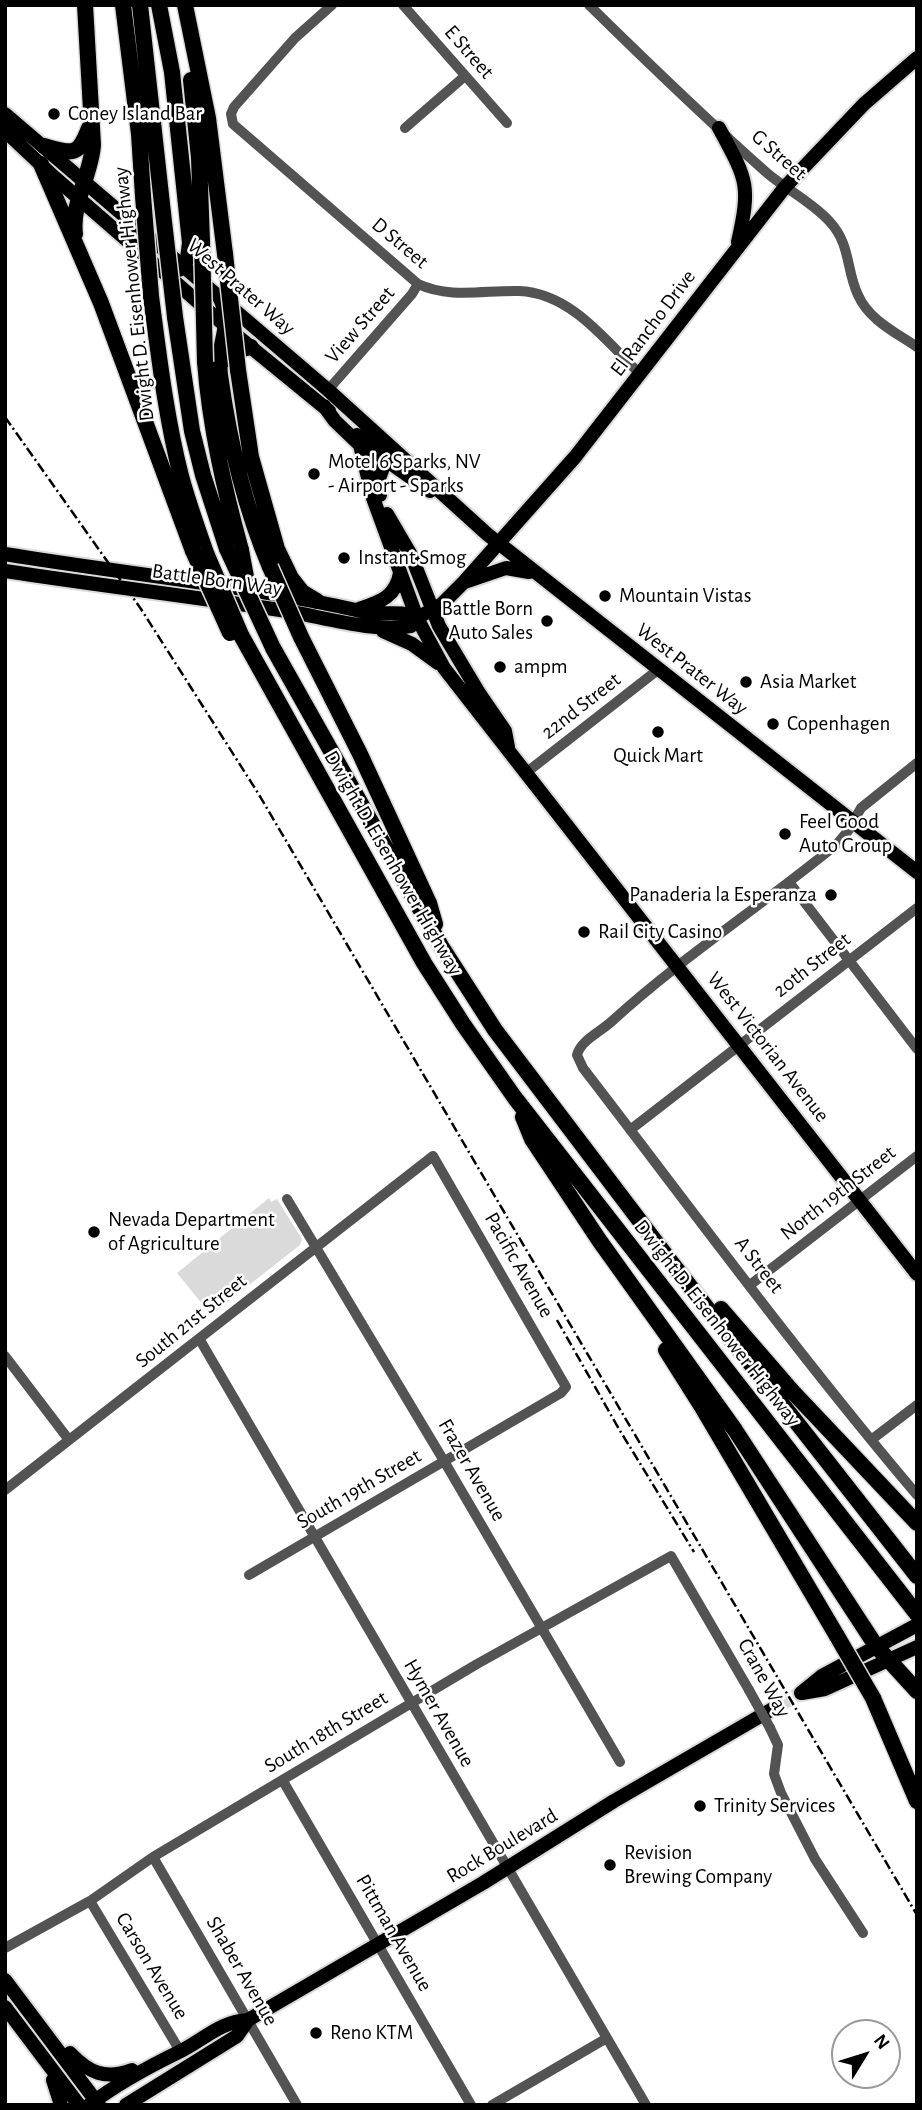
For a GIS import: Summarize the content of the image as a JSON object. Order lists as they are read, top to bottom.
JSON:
{
  "streets": {
    "highway": ["Dwight D. Eisenhower Highway"],
    "main road": [
      "West Prater Way",
      "El Rancho Drive",
      "Battle Born Way",
      "West Victorian Avenue",
      "Rock Boulevard"
    ],
    "street": [
      "E Street",
      "G Street",
      "D Street",
      "View Street",
      "22nd Street",
      "20th Street",
      "North 19th Street",
      "Pacific Avenue",
      "A Street",
      "South 21st Street",
      "Frazer Avenue",
      "South 19th Street",
      "Crane Way",
      "Hymer Avenue",
      "South 18th Street",
      "Pittman Avenue",
      "Carson Avenue",
      "Shaber Avenue"
    ]
  },
  "crossings": [
    ["G Street", "El Rancho Drive"],
    ["D Street", "El Rancho Drive"],
    ["D Street", "View Street"],
    ["West Prater Way", "El Rancho Drive"],
    ["West Prater Way", "View Street"],
    ["West Prater Way", "22nd Street"],
    ["West Prater Way", "West Victorian Avenue"],
    ["El Rancho Drive", "Battle Born Way"],
    ["El Rancho Drive", "West Victorian Avenue"],
    ["Battle Born Way", "West Victorian Avenue"],
    ["22nd Street", "West Victorian Avenue"],
    ["20th Street", "West Victorian Avenue"],
    ["20th Street", "A Street"],
    ["West Victorian Avenue", "North 19th Street"],
    ["West Victorian Avenue", "A Street"],
    ["North 19th Street", "A Street"],
    ["Pacific Avenue", "South 21st Street"],
    ["Pacific Avenue", "South 19th Street"],
    ["South 21st Street", "Frazer Avenue"],
    ["South 21st Street", "Hymer Avenue"],
    ["Frazer Avenue", "South 19th Street"],
    ["Frazer Avenue", "South 18th Street"],
    ["South 19th Street", "Hymer Avenue"],
    ["Crane Way", "South 18th Street"],
    ["Hymer Avenue", "South 18th Street"],
    ["Hymer Avenue", "Rock Boulevard"],
    ["South 18th Street", "Pittman Avenue"],
    ["South 18th Street", "Carson Avenue"],
    ["South 18th Street", "Shaber Avenue"],
    ["Rock Boulevard", "Pittman Avenue"],
    ["Rock Boulevard", "Carson Avenue"],
    ["Rock Boulevard", "Shaber Avenue"]
  ],
  "places": [
    "Coney Island Bar",
    "Motel 6 Sparks, NV - Airport - Sparks",
    "Instant Smog",
    "Mountain Vistas",
    "Battle Born Auto Sales",
    "ampm",
    "Asia Market",
    "Copenhagen",
    "Quick Mart",
    "Feel Good Auto Group",
    "Panaderia la Esperanza",
    "Rail City Casino",
    "Nevada Department of Agriculture",
    "Trinity Services",
    "Revision Brewing Company",
    "Reno KTM"
  ],
  "north": "top right"
}
